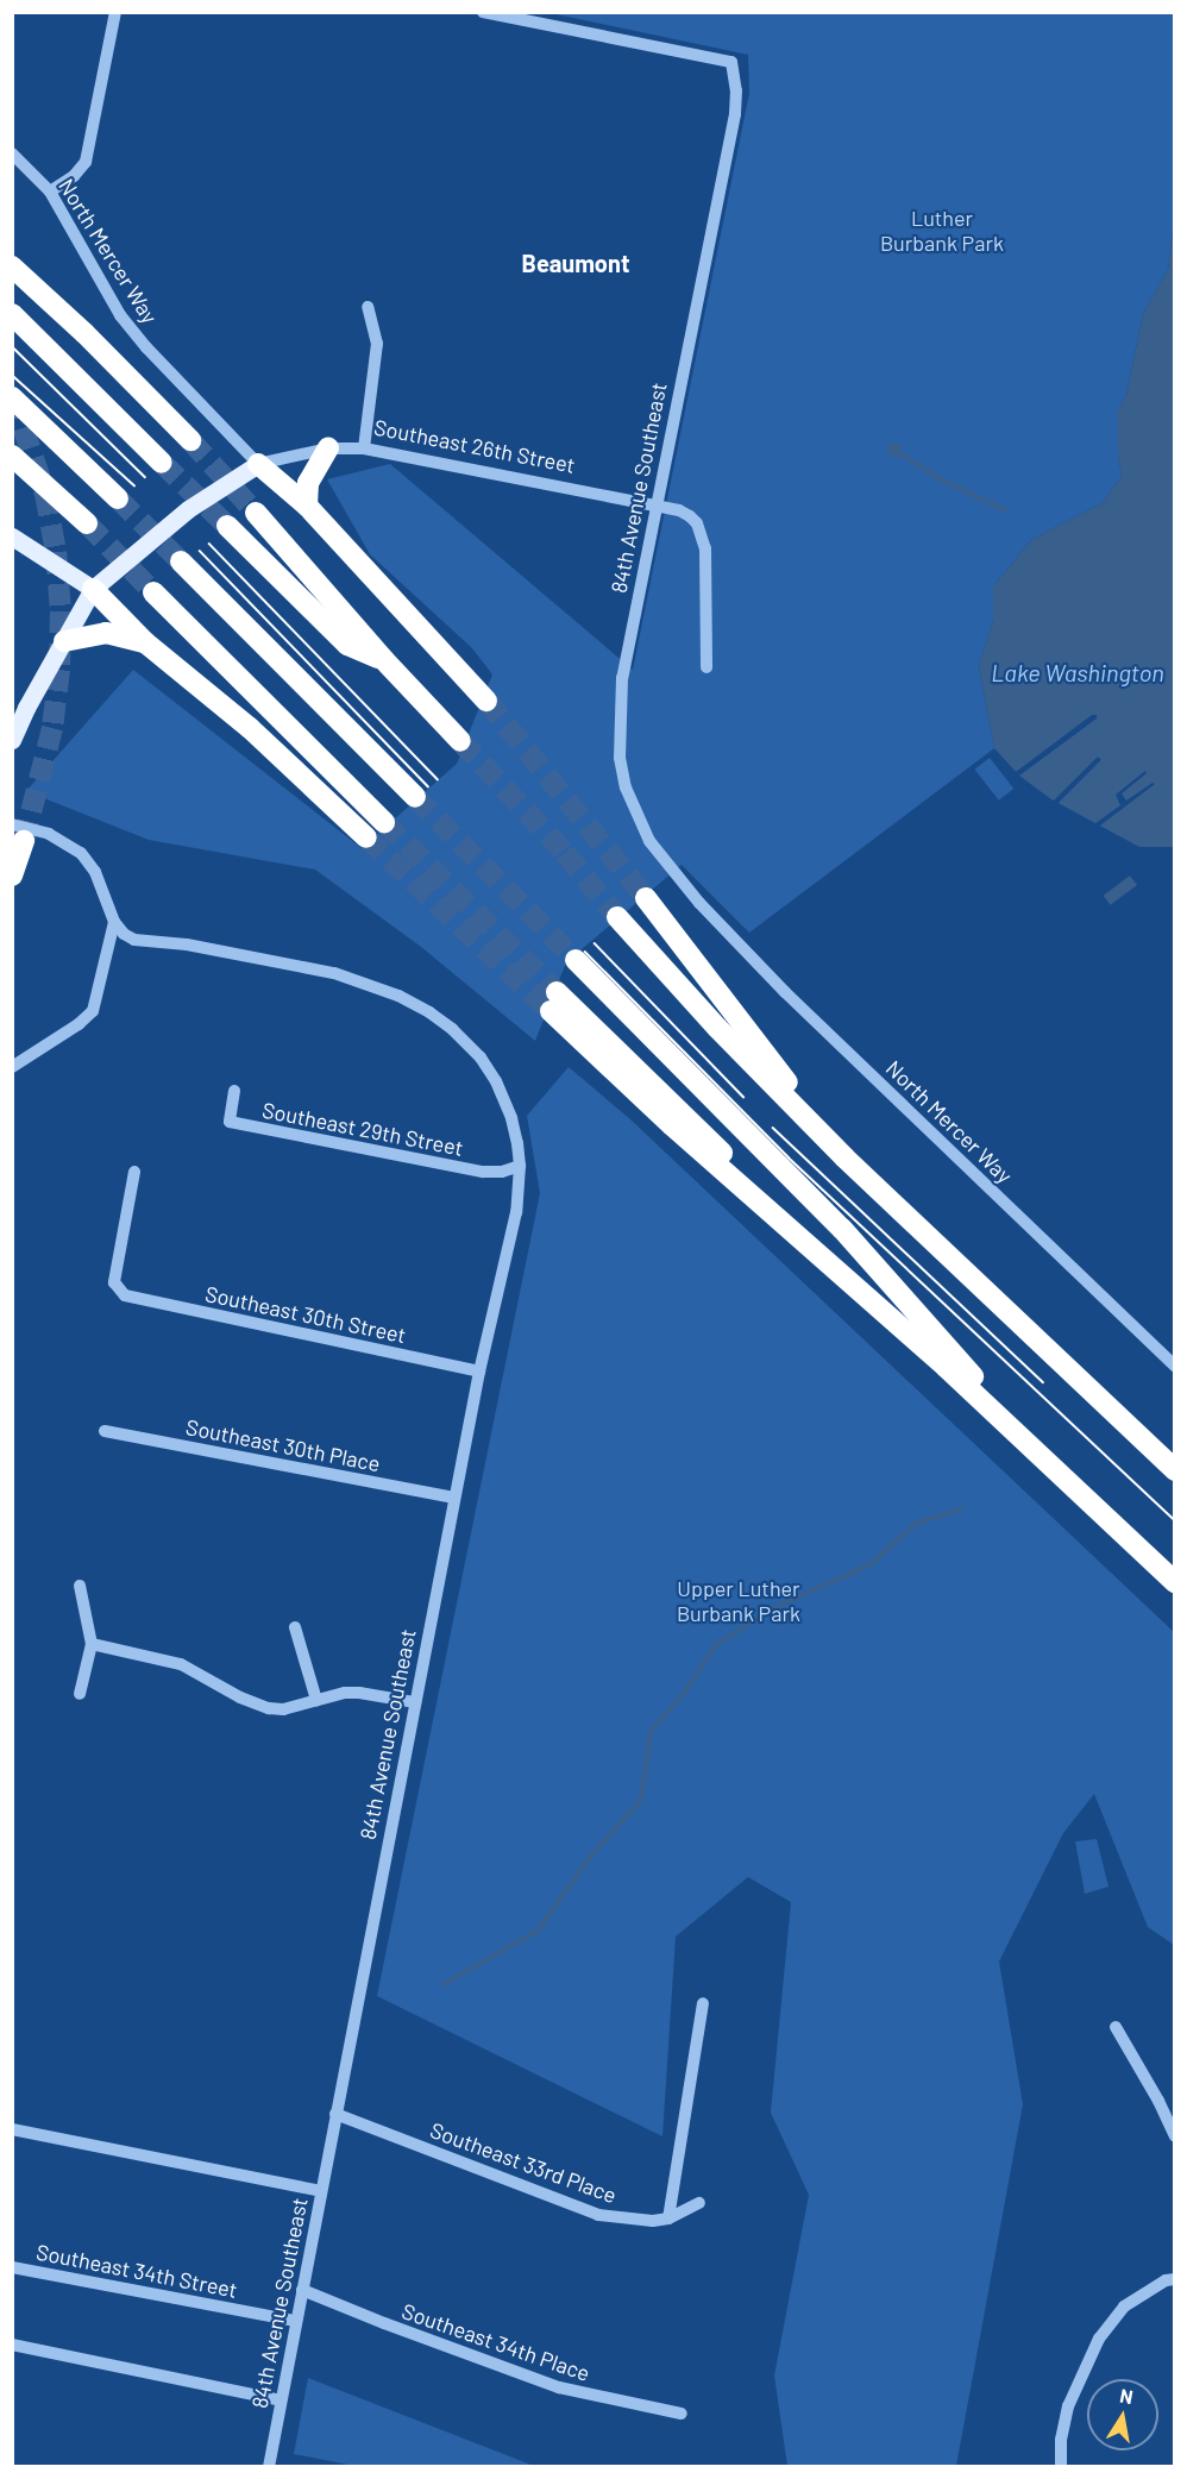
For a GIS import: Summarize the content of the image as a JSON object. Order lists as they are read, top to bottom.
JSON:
{
  "streets": {
    "main road": ["Southeast 26th Street"],
    "street": [
      "North Mercer Way",
      "84th Avenue Southeast",
      "Southeast 29th Street",
      "Southeast 30th Street",
      "Southeast 30th Place",
      "Southeast 33rd Place",
      "Southeast 34th Street",
      "Southeast 34th Place"
    ]
  },
  "crossings": [
    ["North Mercer Way", "Southeast 26th Street"],
    ["North Mercer Way", "84th Avenue Southeast"],
    ["Southeast 26th Street", "84th Avenue Southeast"],
    ["84th Avenue Southeast", "Southeast 29th Street"],
    ["84th Avenue Southeast", "Southeast 30th Street"],
    ["84th Avenue Southeast", "Southeast 30th Place"],
    ["84th Avenue Southeast", "Southeast 33rd Place"],
    ["84th Avenue Southeast", "Southeast 34th Street"],
    ["84th Avenue Southeast", "Southeast 34th Place"]
  ],
  "districts": ["Beaumont"],
  "water": ["Lake Washington"],
  "parks": ["Luther Burbank Park", "Upper Luther Burbank Park"],
  "north": "top"
}
